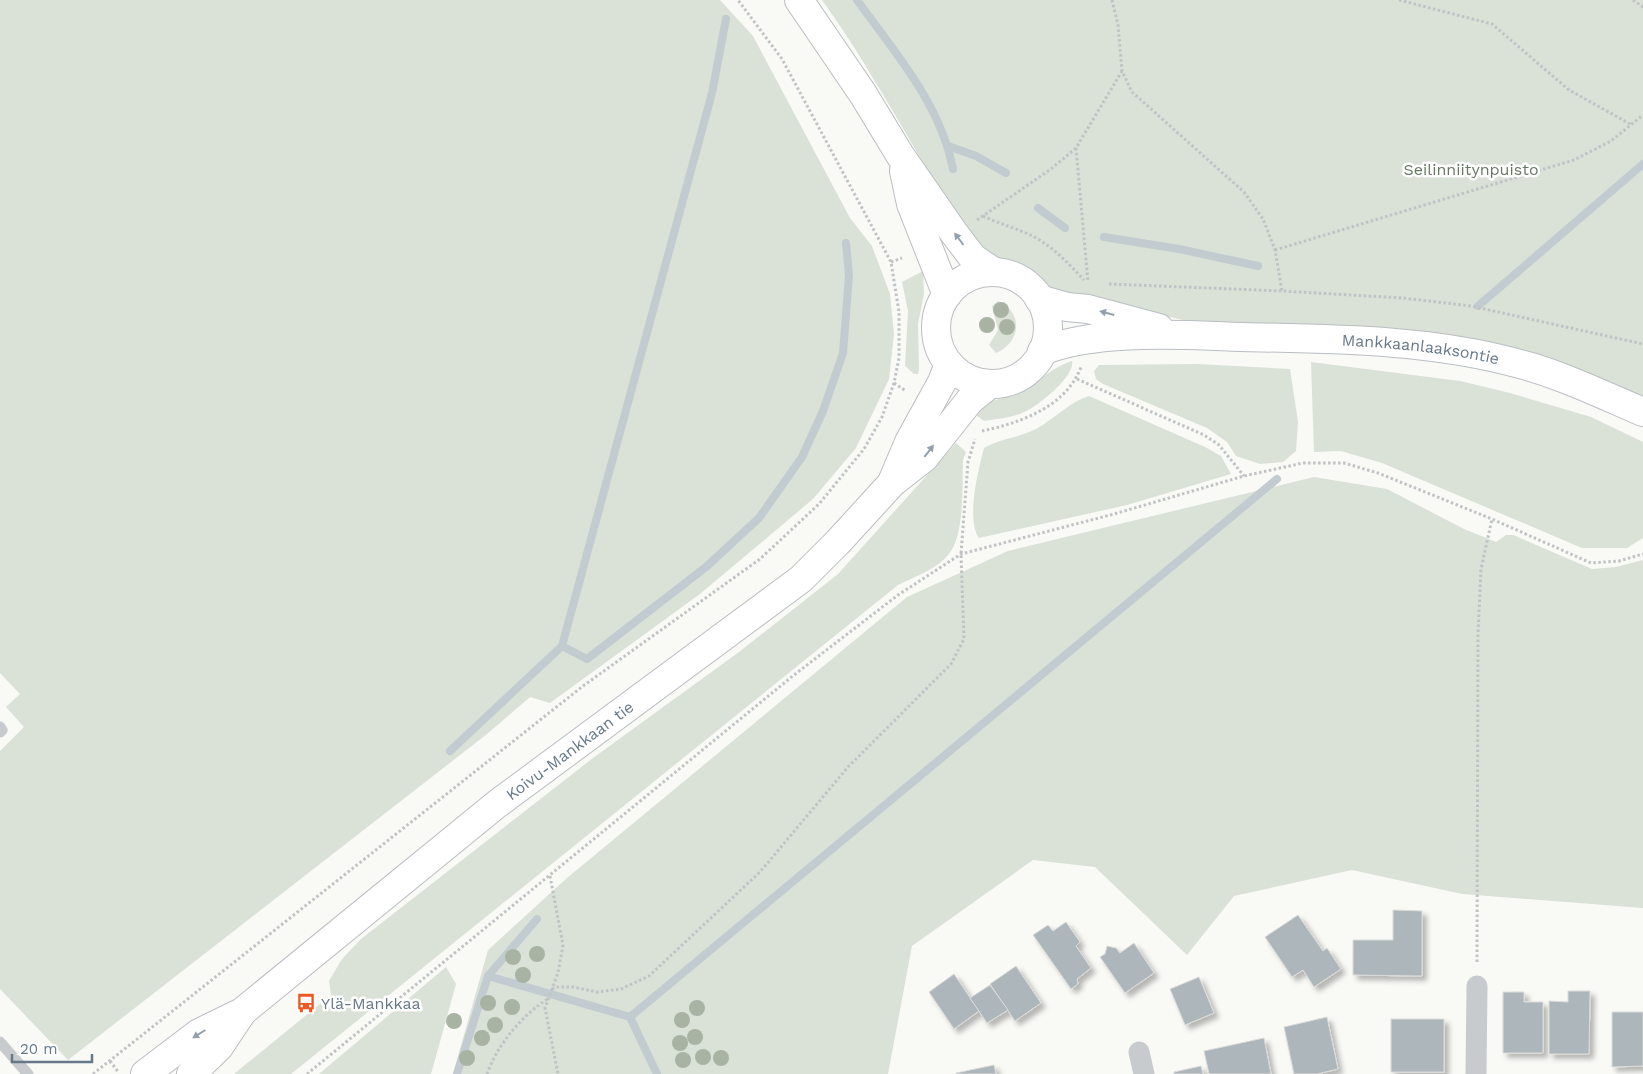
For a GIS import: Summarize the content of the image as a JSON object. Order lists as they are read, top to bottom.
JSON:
{
  "streets": {
    "main road": ["Mankkaanlaaksontie", "Koivu-Mankkaan tie"]
  },
  "crossings": [
    ["Mankkaanlaaksontie", "Koivu-Mankkaan tie"]
  ],
  "parks": ["Seilinniitynpuisto"],
  "places": {
    "bus stop": ["Ylä-Mankkaa"]
  },
  "scale_bar": "20 m"
}
